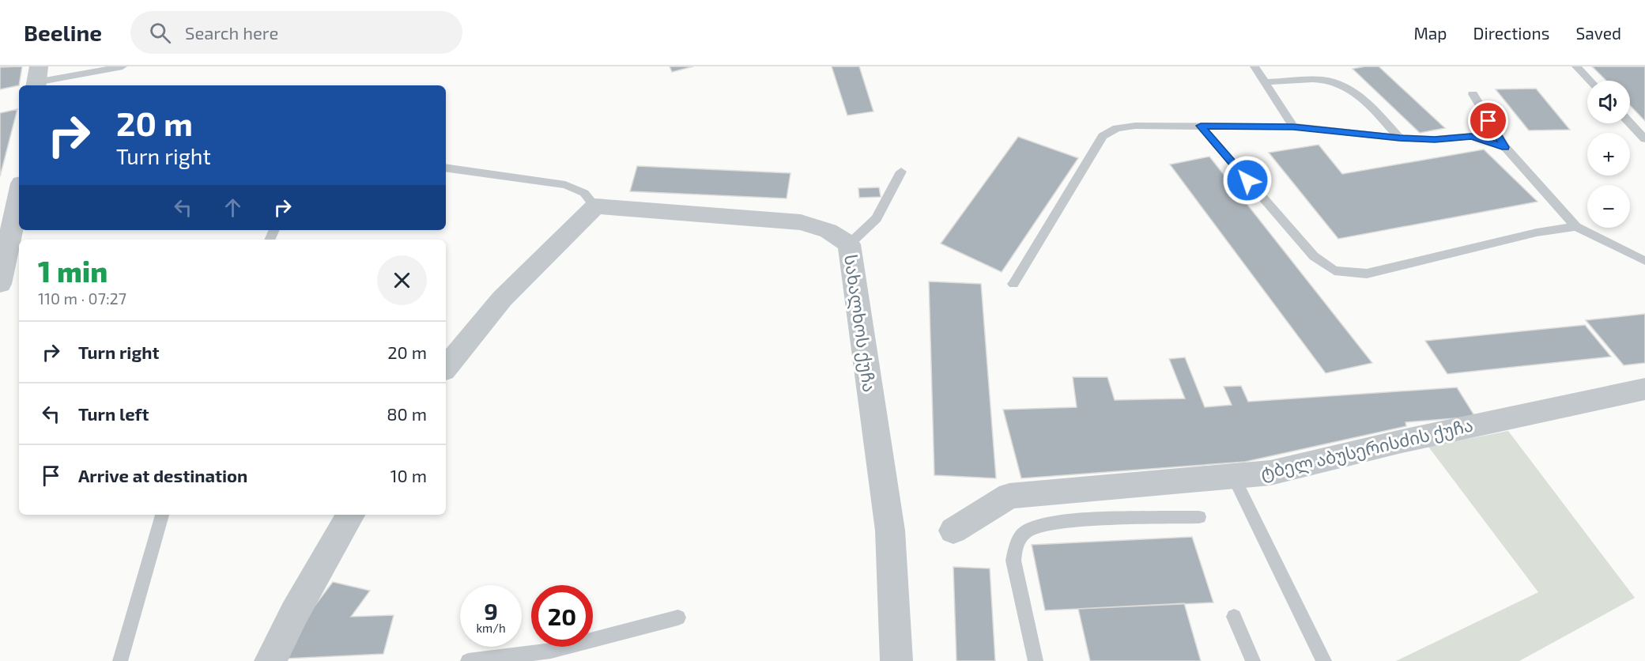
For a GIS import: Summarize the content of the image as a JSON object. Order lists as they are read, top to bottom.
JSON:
{
  "streets": {
    "street": ["სახალხოს ქუჩა", "ტბელ აბუსერისძის ქუჩა"]
  },
  "page": {
    "header": "Beeline",
    "search": "Search here",
    "nav": ["Map", "Directions", "Saved"],
    "map_buttons": ["+", "−"],
    "turn": ["20 m", "Turn right"],
    "heading": ["1 min", "110 m · 07:27"],
    "list": [
      {
        "name": "Turn right",
        "value": "20 m"
      },
      {
        "name": "Turn left",
        "value": "80 m"
      },
      {
        "name": "Arrive at destination",
        "value": "10 m"
      }
    ],
    "speed": "9 km/h",
    "limit": "20"
  }
}
